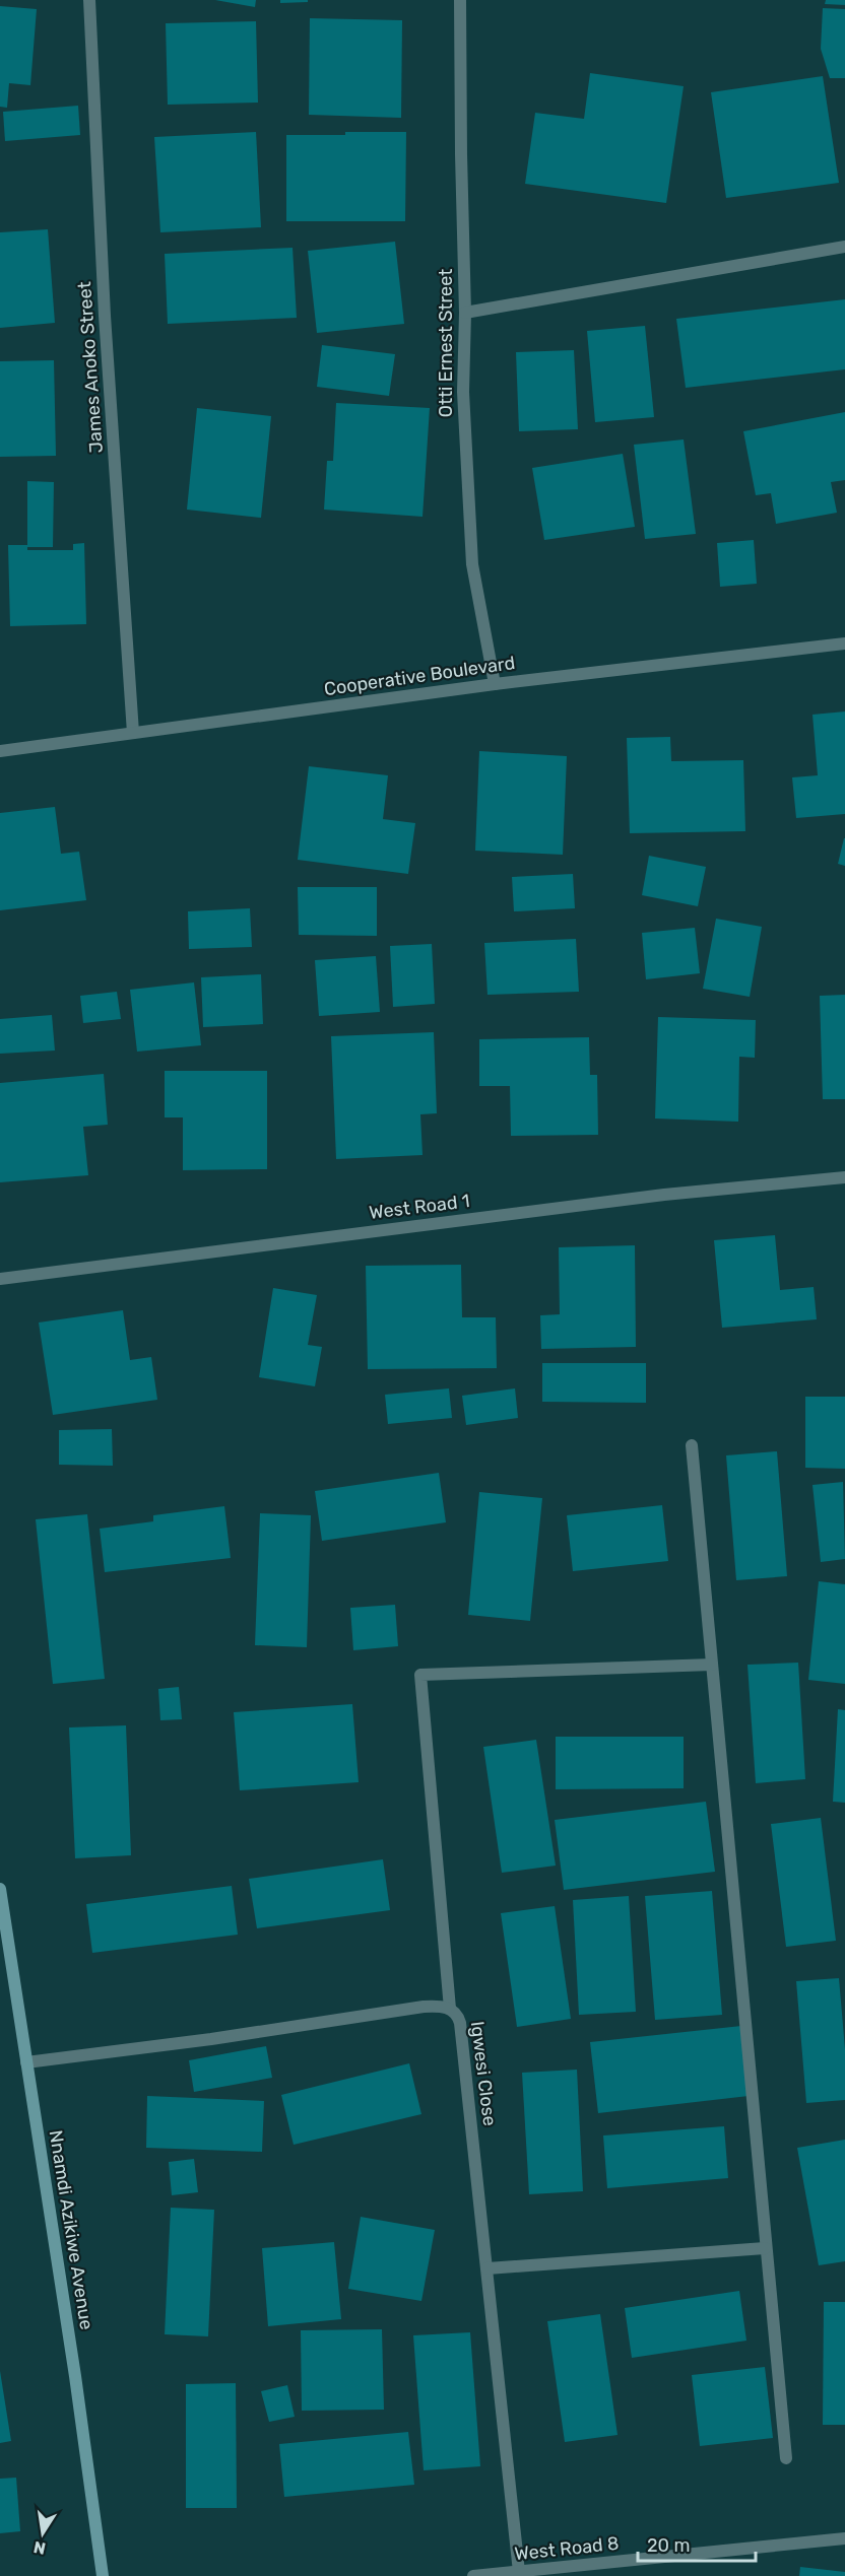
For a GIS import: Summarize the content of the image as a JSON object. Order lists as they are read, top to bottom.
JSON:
{
  "streets": {
    "main road": ["Nnamdi Azikiwe Avenue"],
    "street": [
      "Otti Ernest Street",
      "James Anoko Street",
      "Cooperative Boulevard",
      "West Road 1",
      "Igwesi Close",
      "West Road 8"
    ]
  },
  "crossings": [
    ["Otti Ernest Street", "Cooperative Boulevard"],
    ["James Anoko Street", "Cooperative Boulevard"],
    ["Igwesi Close", "Nnamdi Azikiwe Avenue"],
    ["Igwesi Close", "West Road 8"]
  ],
  "scale_bar": "20 m",
  "north": "bottom"
}
